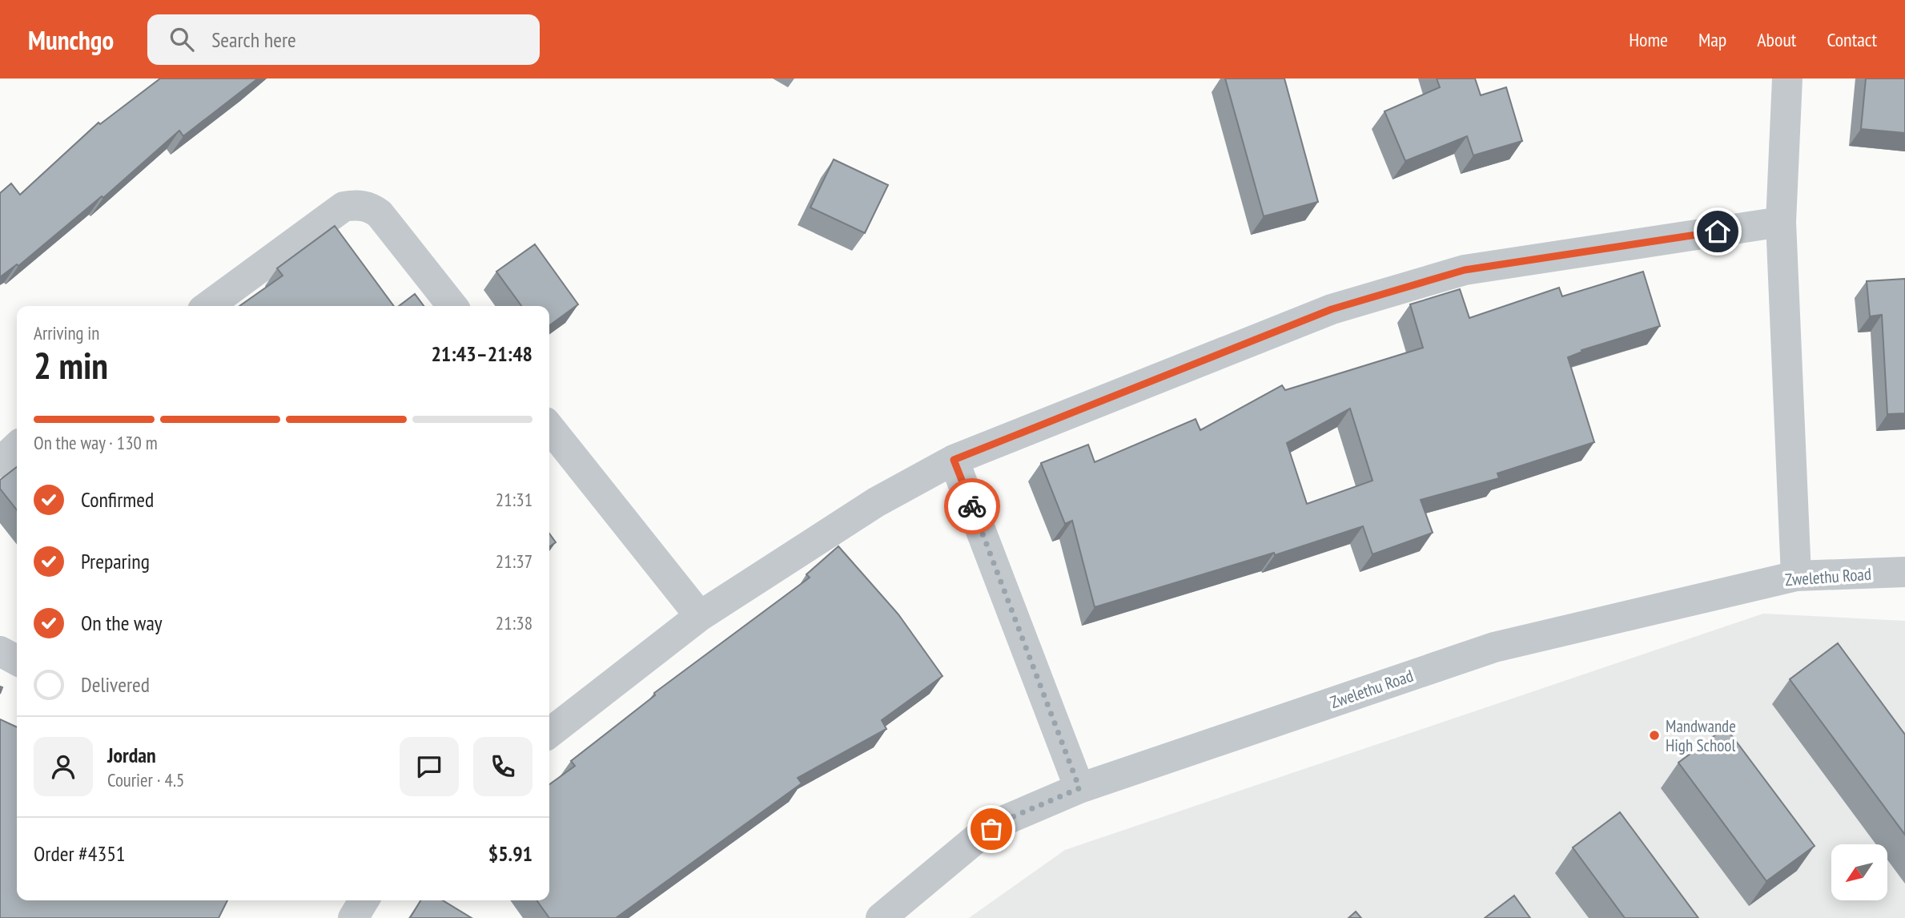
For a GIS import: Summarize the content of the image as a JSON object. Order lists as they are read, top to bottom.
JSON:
{
  "streets": {
    "street": ["Zwelethu Road"]
  },
  "places": ["Mandwande High School"],
  "north": "bottom left",
  "page": {
    "header": "Munchgo",
    "search": "Search here",
    "nav": [
      "Home",
      "Map",
      "About",
      "Contact"
    ],
    "heading": ["2 min", "Arriving in", "21:43–21:48"],
    "panel": [
      "Jordan",
      "Courier · 4.5",
      "Order #4351",
      "$5.91"
    ],
    "bar": "On the way · 130 m",
    "list": [
      ["Confirmed", "21:31"],
      ["Preparing", "21:37"],
      ["On the way", "21:38"],
      "Delivered"
    ]
  }
}
